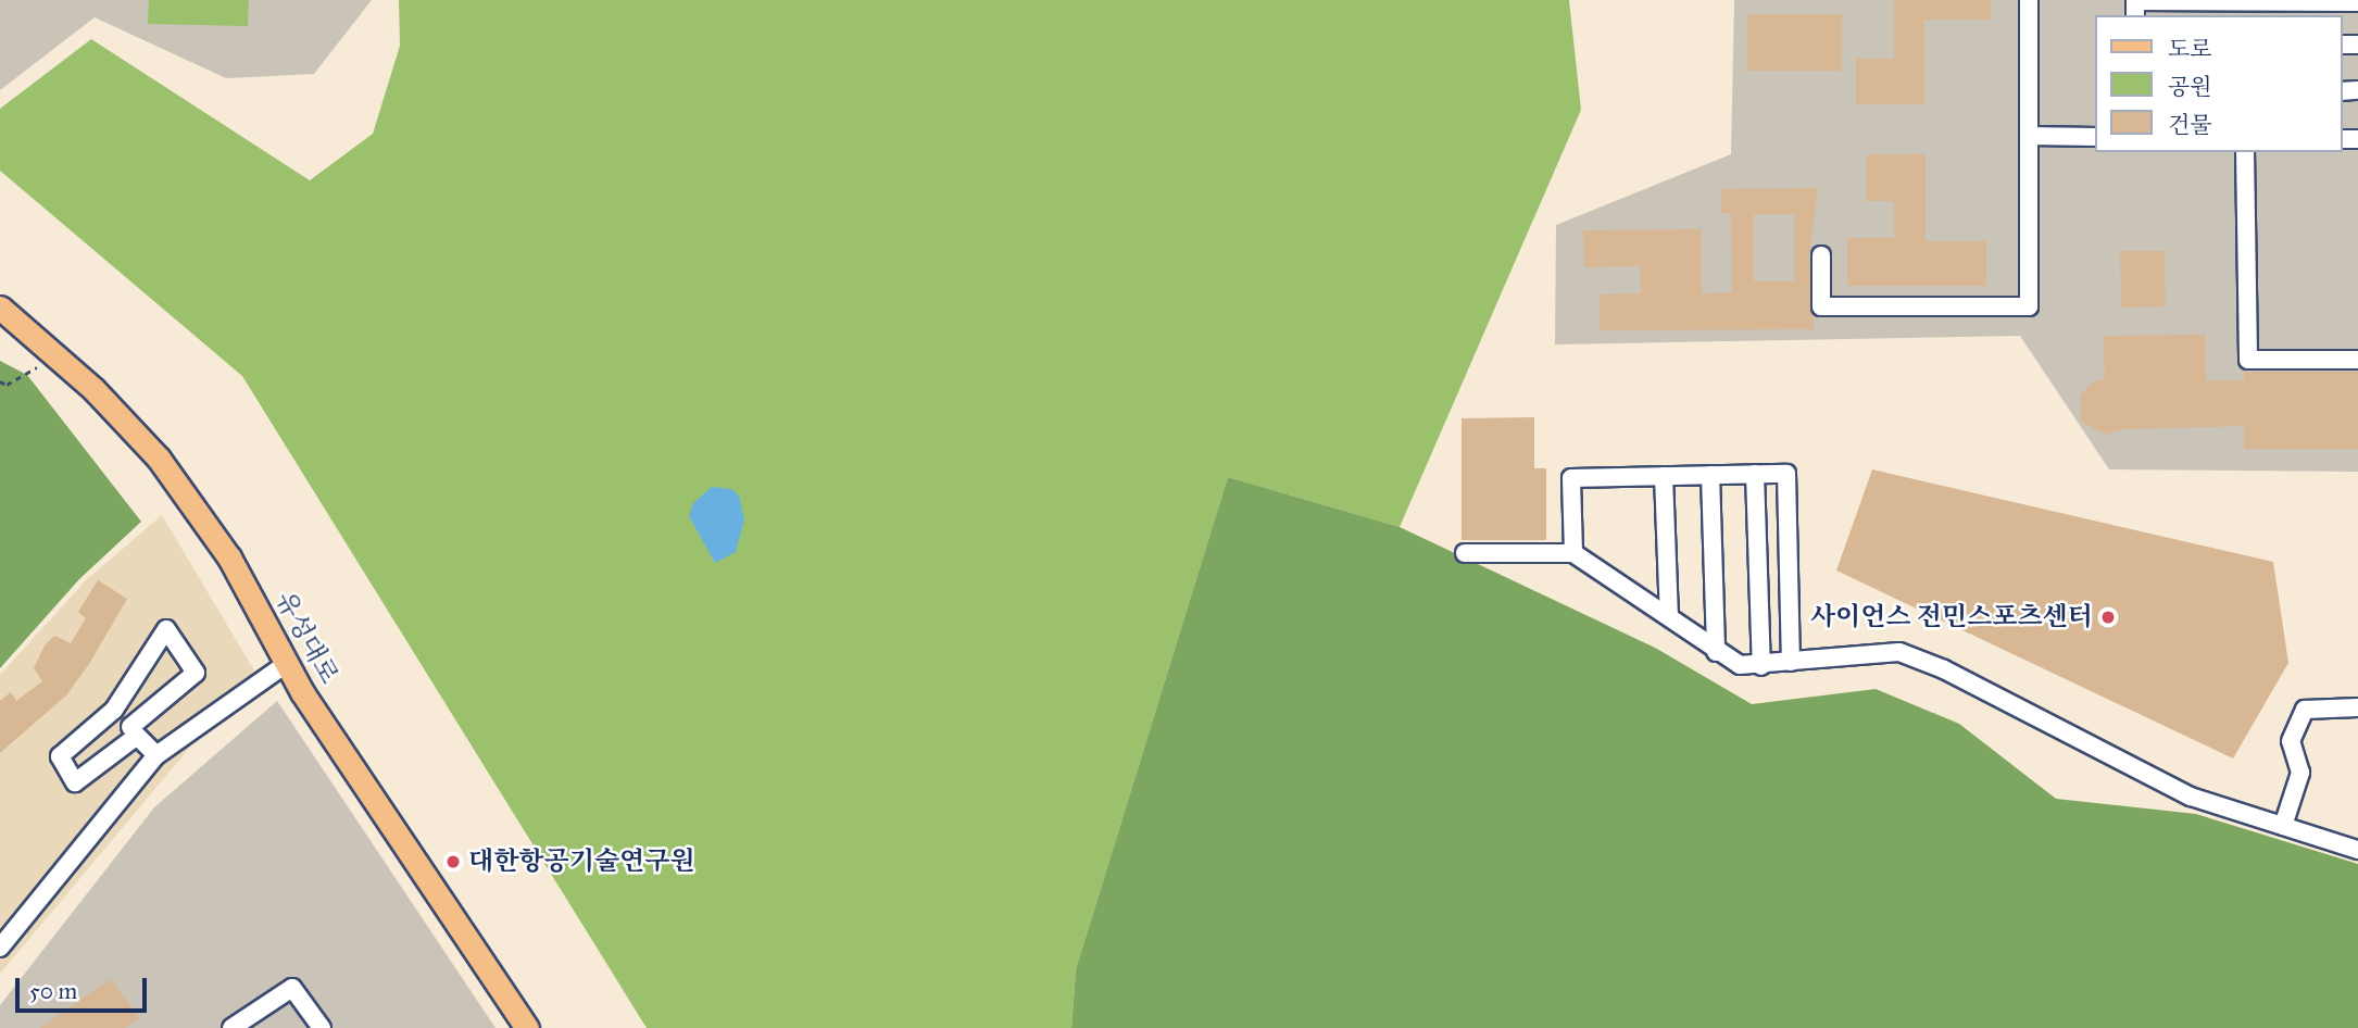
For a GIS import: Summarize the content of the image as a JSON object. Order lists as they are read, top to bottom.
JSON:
{
  "streets": {
    "main road": ["유성대로"]
  },
  "places": ["사이언스 전민스포츠센터", "대한항공기술연구원"],
  "legend": ["도로", "공원", "건물"],
  "scale_bar": "50 m"
}
